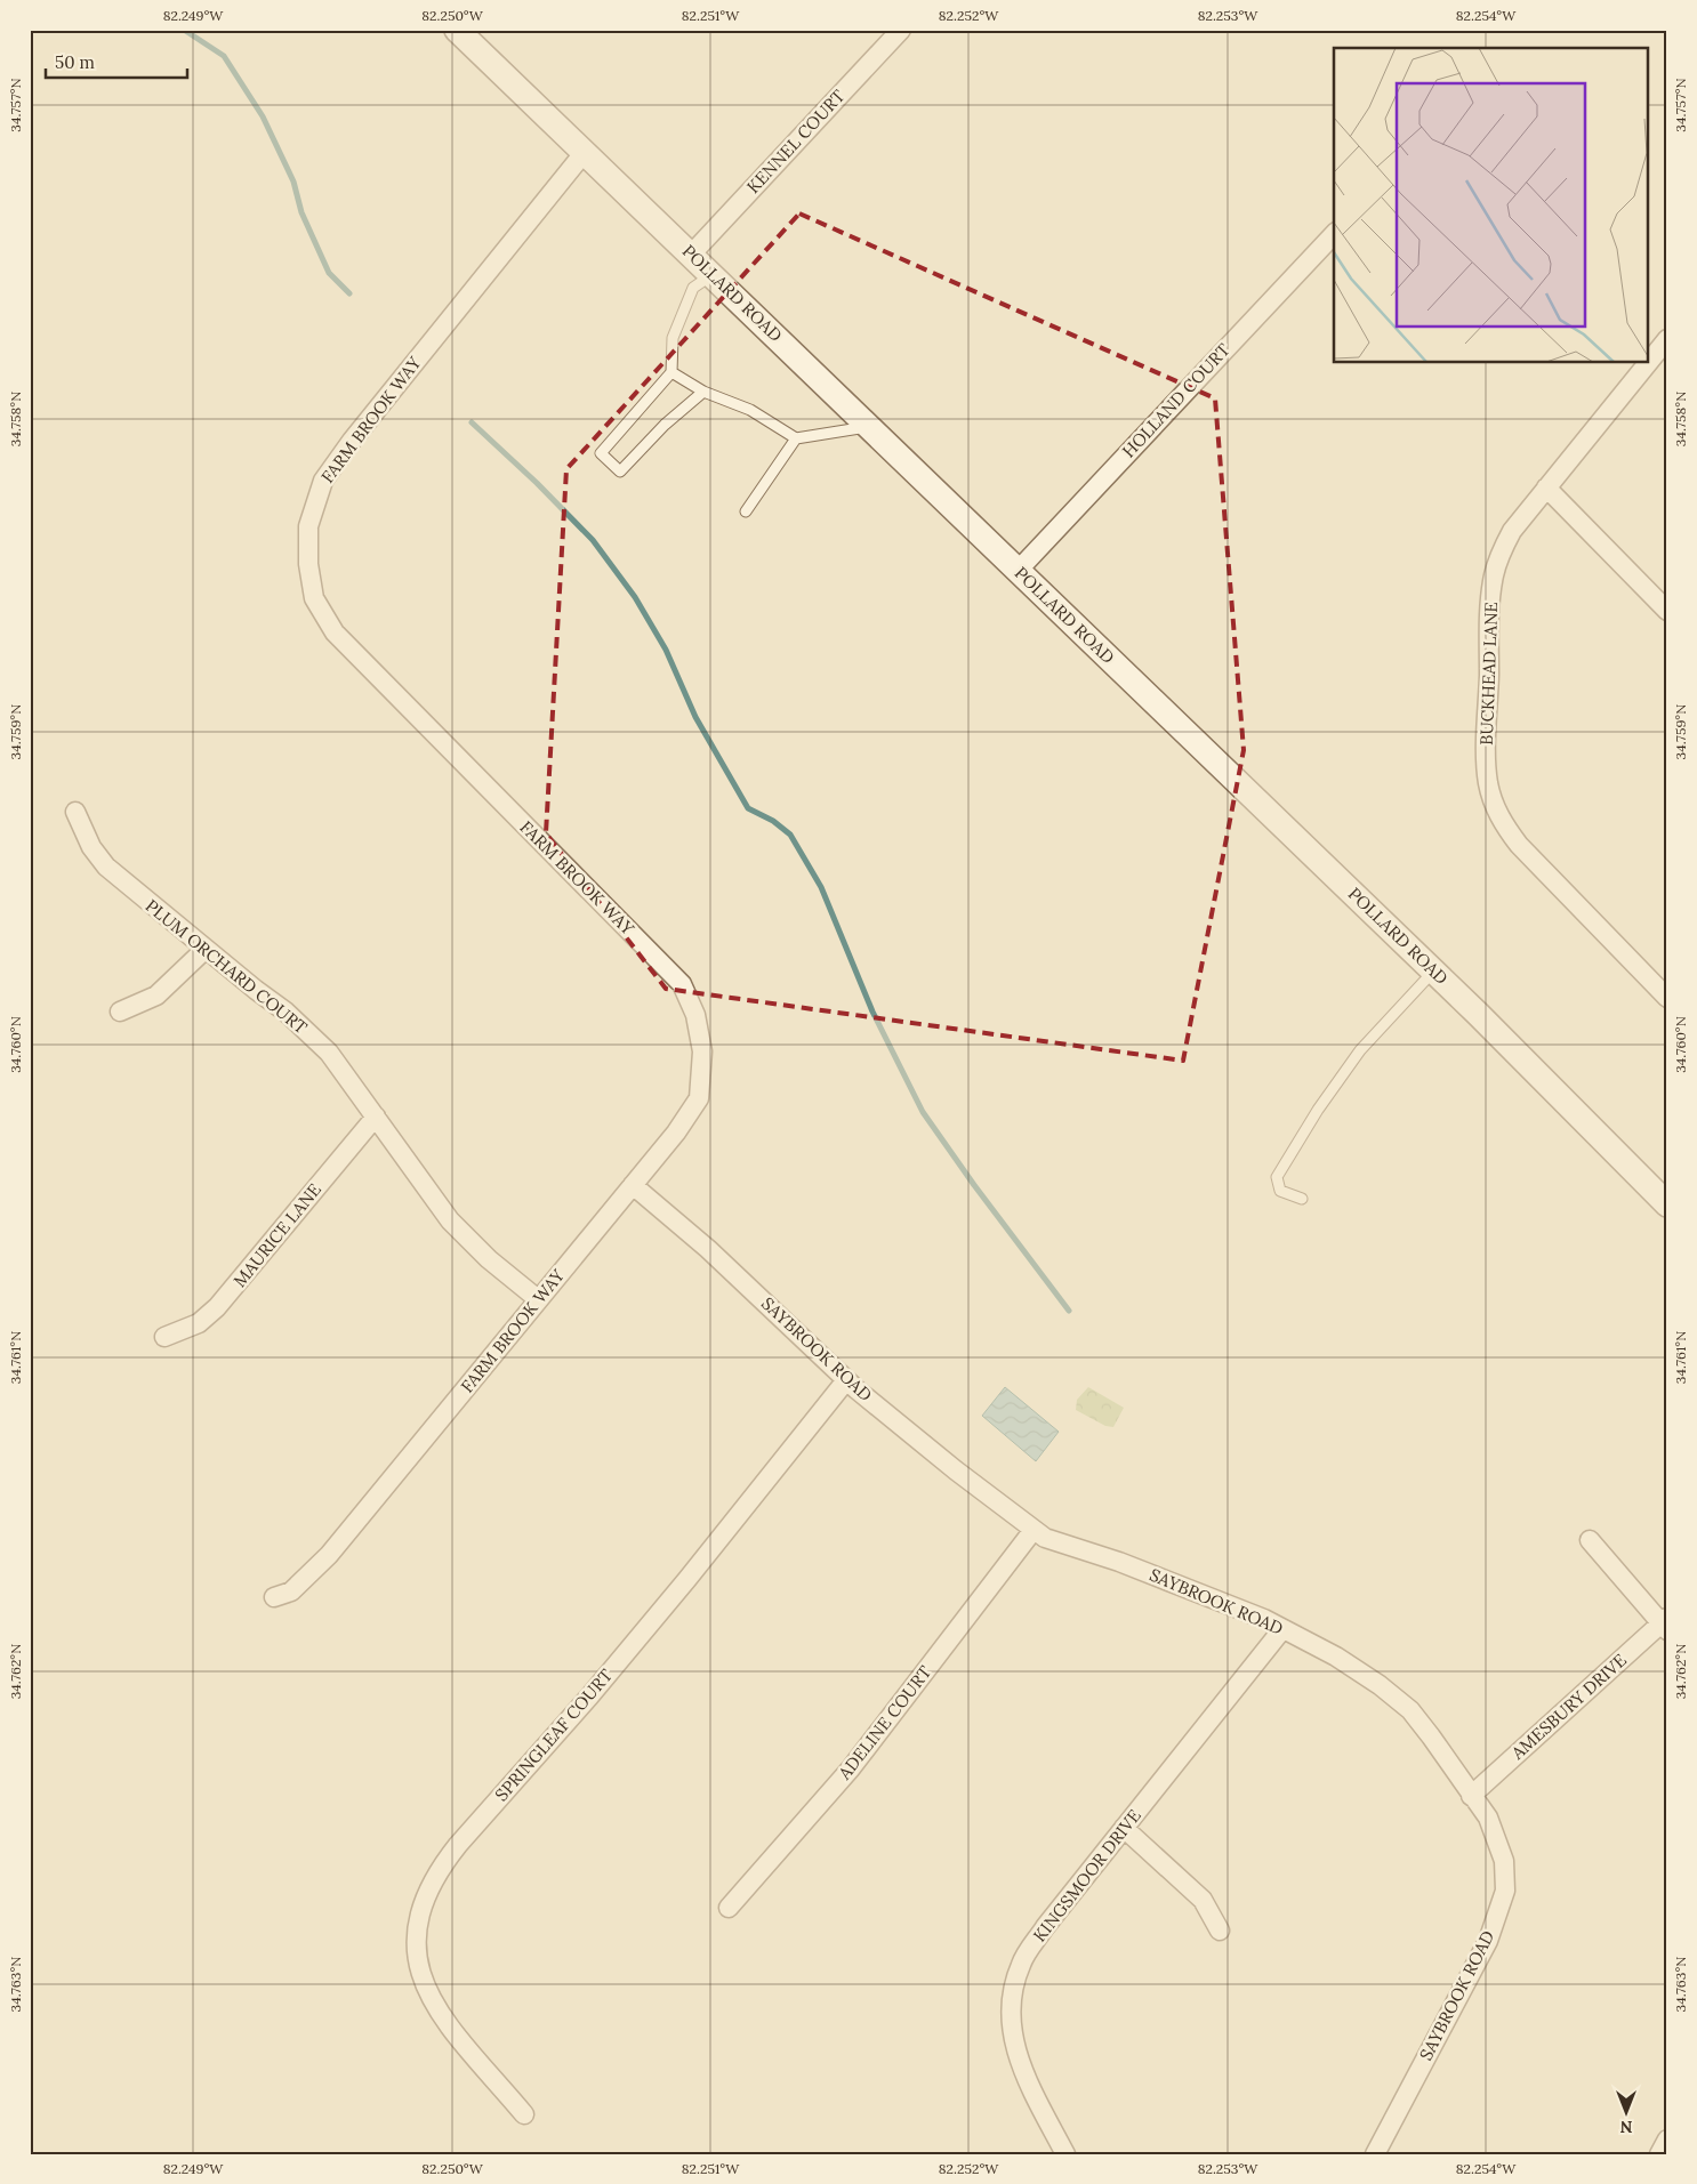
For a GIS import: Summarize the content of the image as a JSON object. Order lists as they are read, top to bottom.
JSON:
{
  "streets": {
    "street": [
      "KENNEL COURT",
      "POLLARD ROAD",
      "HOLLAND COURT",
      "FARM BROOK WAY",
      "BUCKHEAD LANE",
      "PLUM ORCHARD COURT",
      "MAURICE LANE",
      "SAYBROOK ROAD",
      "AMESBURY DRIVE",
      "ADELINE COURT",
      "SPRINGLEAF COURT",
      "KINGSMOOR DRIVE"
    ]
  },
  "crossings": [
    ["KENNEL COURT", "POLLARD ROAD"],
    ["POLLARD ROAD", "HOLLAND COURT"],
    ["POLLARD ROAD", "FARM BROOK WAY"],
    ["FARM BROOK WAY", "PLUM ORCHARD COURT"],
    ["FARM BROOK WAY", "SAYBROOK ROAD"],
    ["PLUM ORCHARD COURT", "MAURICE LANE"],
    ["SAYBROOK ROAD", "AMESBURY DRIVE"],
    ["SAYBROOK ROAD", "ADELINE COURT"],
    ["SAYBROOK ROAD", "SPRINGLEAF COURT"],
    ["SAYBROOK ROAD", "KINGSMOOR DRIVE"]
  ],
  "scale_bar": "50 m",
  "north": "bottom",
  "coordinates": [
    "82.249°W",
    "82.250°W",
    "82.251°W",
    "82.252°W",
    "82.253°W",
    "82.254°W",
    "34.757°N",
    "34.758°N",
    "34.759°N",
    "34.760°N",
    "34.761°N",
    "34.762°N",
    "34.763°N"
  ]
}
